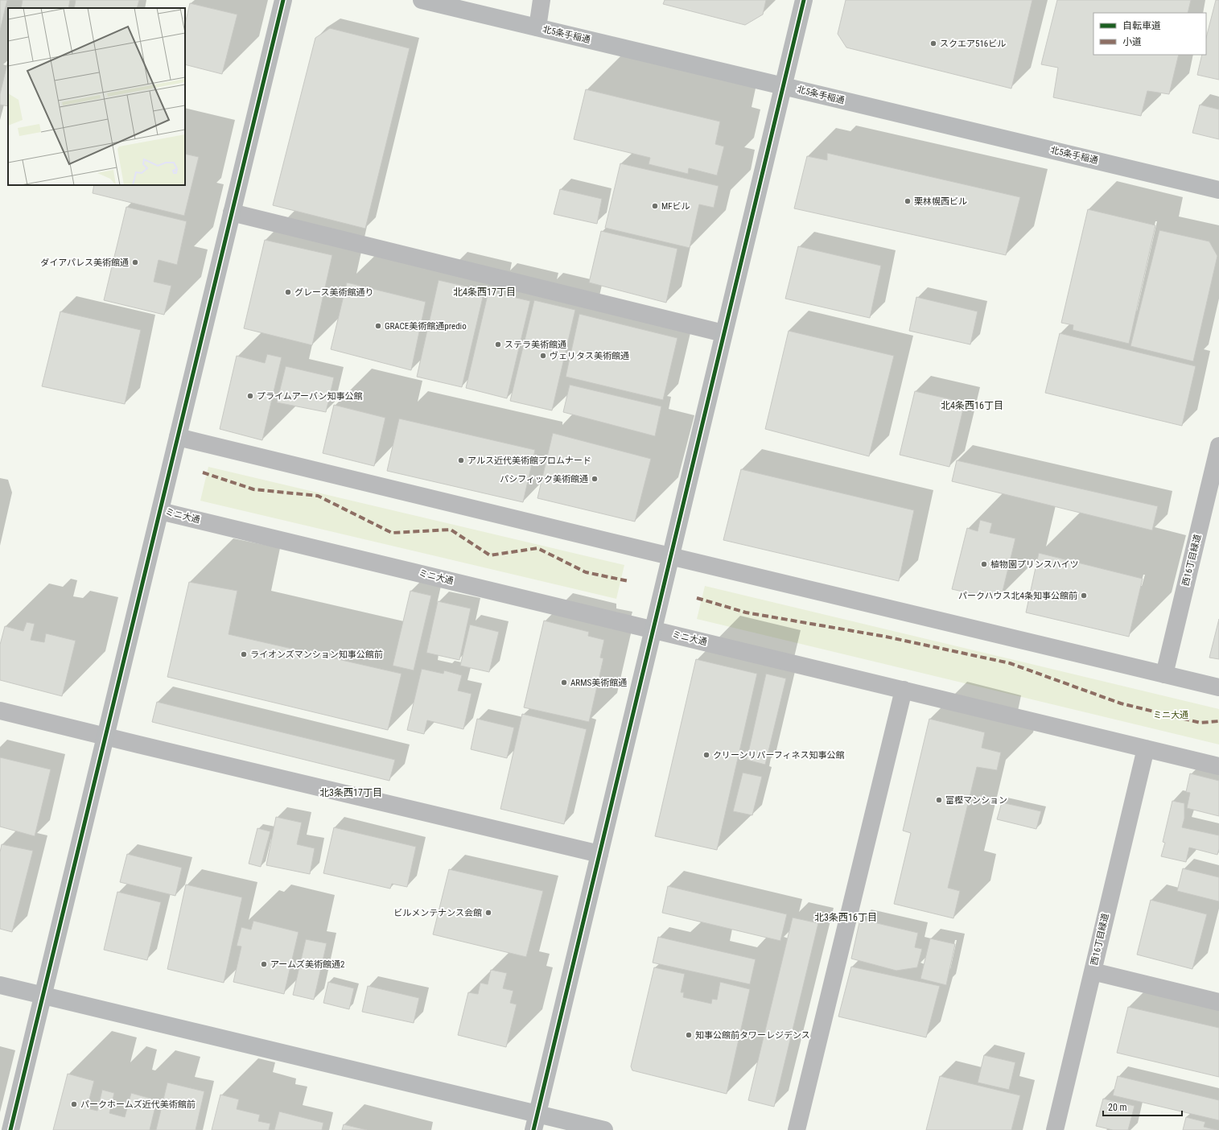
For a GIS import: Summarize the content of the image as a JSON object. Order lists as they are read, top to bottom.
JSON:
{
  "streets": {
    "street": ["北5条手稲通", "ミニ大通", "西16丁目緑道"]
  },
  "crossings": [
    ["ミニ大通", "西16丁目緑道"]
  ],
  "districts": [
    "北4条西17丁目",
    "北4条西16丁目",
    "北3条西17丁目",
    "北3条西16丁目"
  ],
  "parks": ["ミニ大通"],
  "places": [
    "スクエア516ビル",
    "栗林幌西ビル",
    "MFビル",
    "ダイアパレス美術館通",
    "グレース美術館通り",
    "GRACE美術館通predio",
    "ステラ美術館通",
    "ヴェリタス美術館通",
    "プライムアーバン知事公館",
    "アルス近代美術館プロムナード",
    "パシフィック美術館通",
    "植物園プリンスハイツ",
    "パークハウス北4条知事公館前",
    "ライオンズマンション知事公館前",
    "ARMS美術館通",
    "クリーンリバーフィネス知事公館",
    "富樫マンション",
    "ビルメンテナンス会館",
    "アームズ美術館通2",
    "知事公館前タワーレジデンス",
    "パークホームズ近代美術館前"
  ],
  "legend": ["自転車道", "小道"],
  "scale_bar": "20 m"
}
